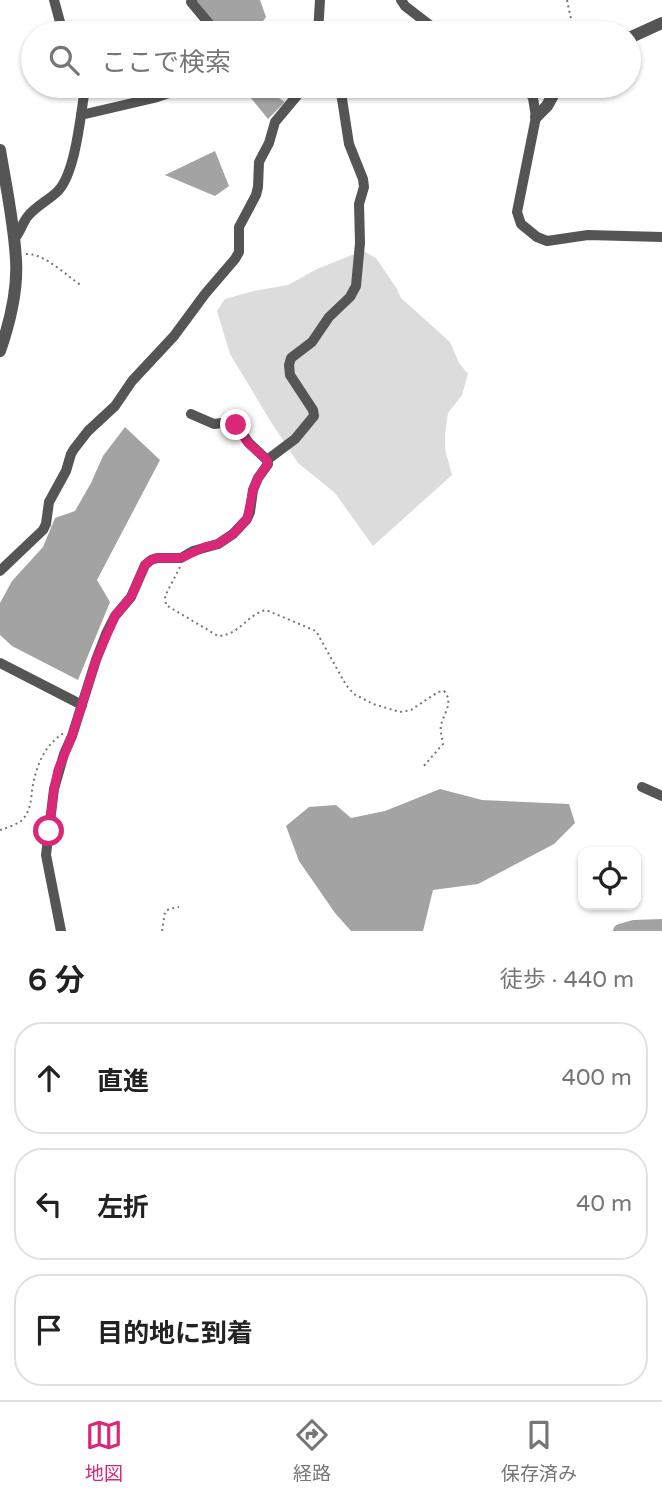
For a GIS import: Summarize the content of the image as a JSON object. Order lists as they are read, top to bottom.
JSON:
{
  "page": {
    "search": "ここで検索",
    "heading": ["6 分", "徒歩 · 440 m"],
    "list": [
      ["直進", "400 m"],
      ["左折", "40 m"],
      "目的地に到着"
    ],
    "nav": ["地図", "経路", "保存済み"]
  }
}
